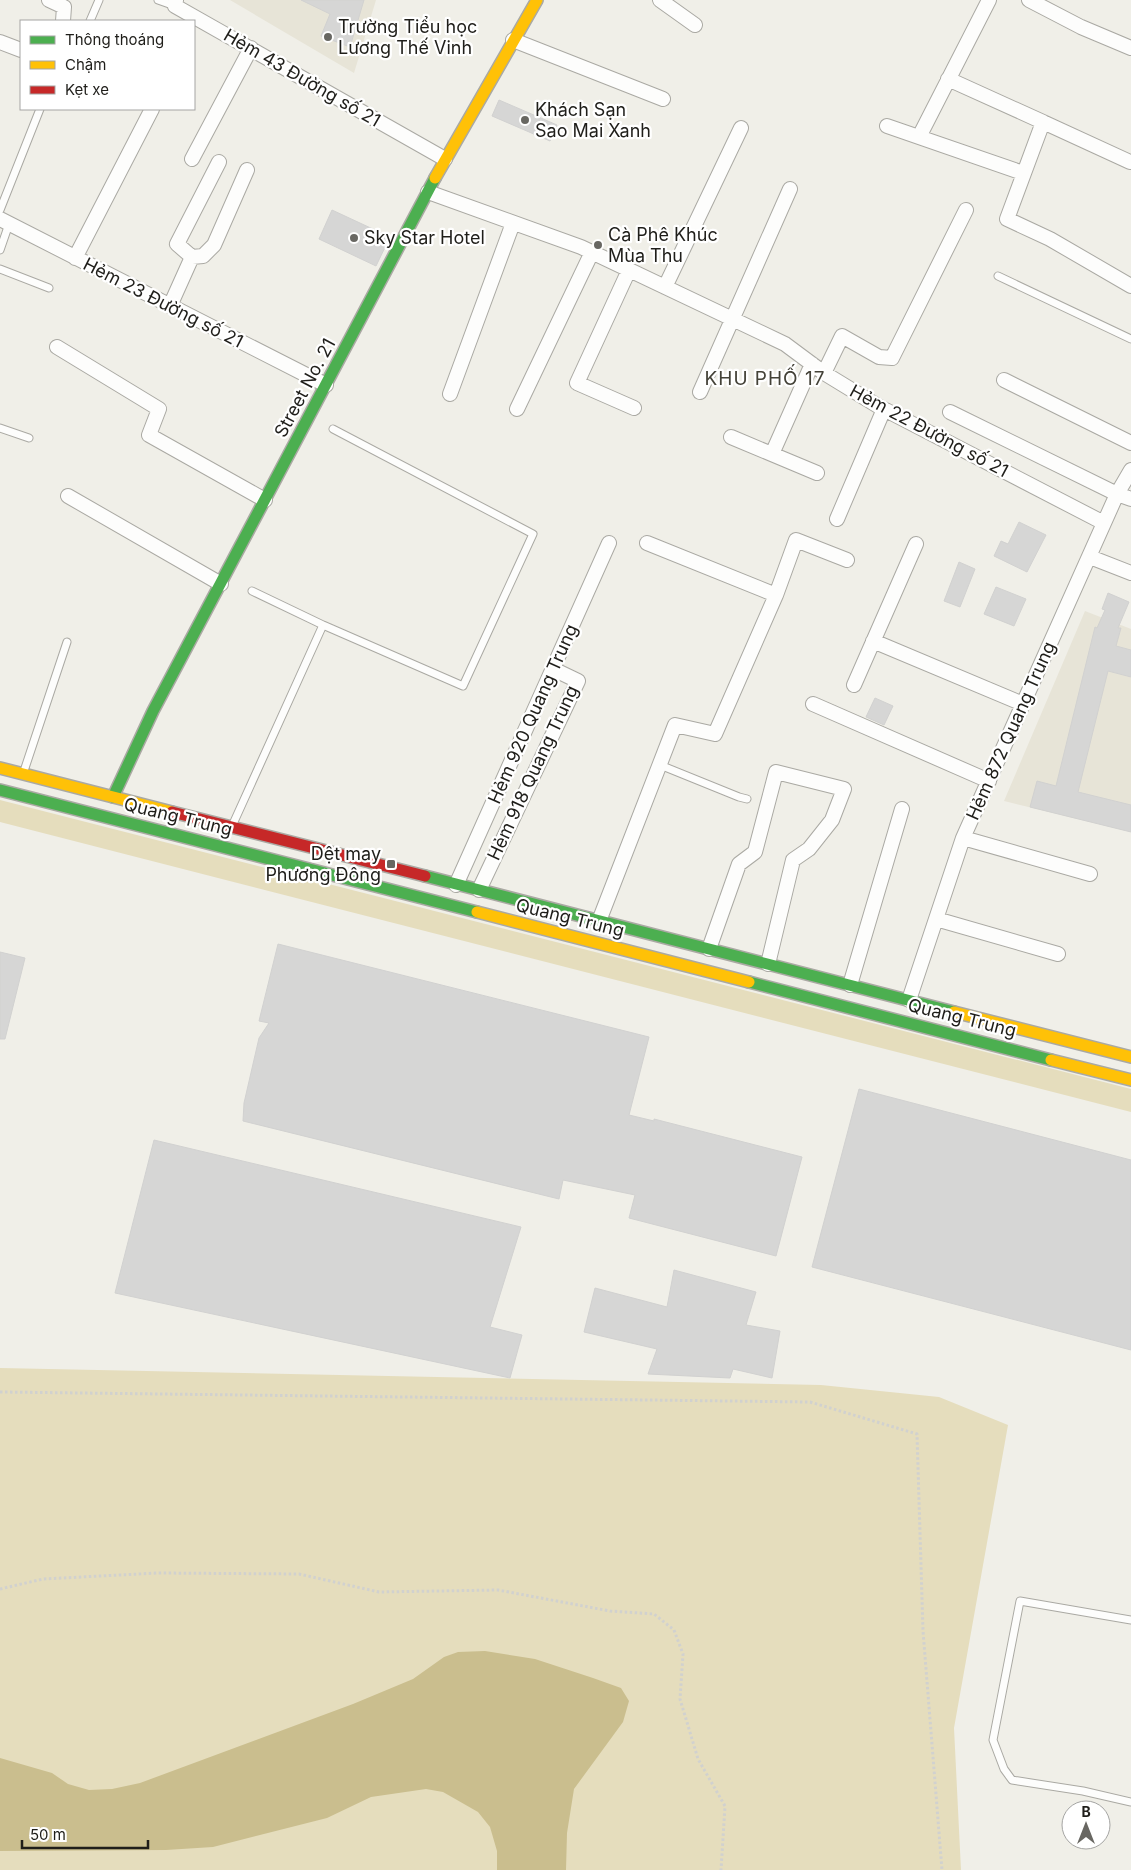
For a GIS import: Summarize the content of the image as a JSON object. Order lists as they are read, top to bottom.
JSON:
{
  "streets": {
    "main road": ["Street No. 21", "Quang Trung"],
    "street": [
      "Hẻm 43 Đường số 21",
      "Hẻm 23 Đường số 21",
      "Hẻm 22 Đường số 21",
      "Hẻm 920 Quang Trung",
      "Hẻm 872 Quang Trung",
      "Hẻm 918 Quang Trung"
    ]
  },
  "crossings": [
    ["Hẻm 43 Đường số 21", "Street No. 21"],
    ["Hẻm 23 Đường số 21", "Street No. 21"],
    ["Street No. 21", "Hẻm 22 Đường số 21"],
    ["Street No. 21", "Quang Trung"],
    ["Hẻm 22 Đường số 21", "Hẻm 872 Quang Trung"],
    ["Hẻm 920 Quang Trung", "Hẻm 918 Quang Trung"],
    ["Hẻm 920 Quang Trung", "Quang Trung"],
    ["Hẻm 872 Quang Trung", "Quang Trung"],
    ["Hẻm 918 Quang Trung", "Quang Trung"]
  ],
  "districts": ["KHU PHỐ 17"],
  "places": {
    "other": [
      "Trường Tiểu học Lương Thế Vinh",
      "Khách Sạn Sao Mai Xanh",
      "Sky Star Hotel",
      "Cà Phê Khúc Mùa Thu"
    ],
    "transit": ["Dệt may Phương Đông"]
  },
  "legend": ["Thông thoáng", "Chậm", "Kẹt xe"],
  "scale_bar": "50 m",
  "north": "top"
}
